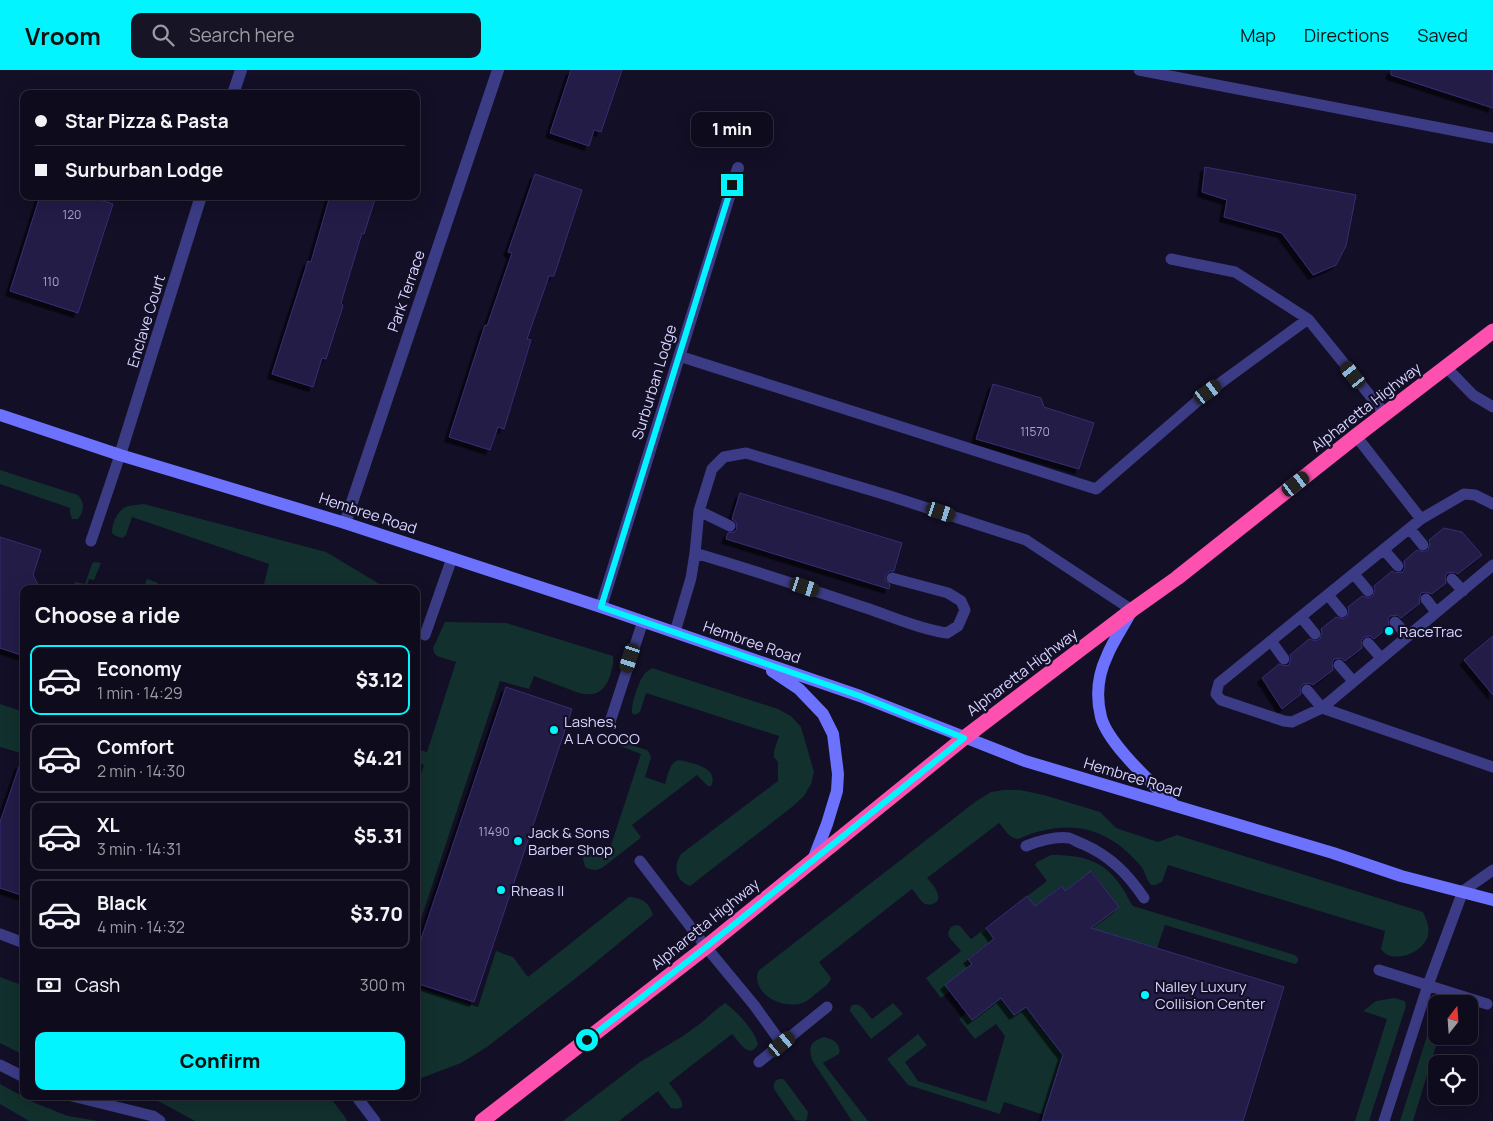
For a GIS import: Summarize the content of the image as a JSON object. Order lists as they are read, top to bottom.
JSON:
{
  "streets": {
    "highway": ["Alpharetta Highway"],
    "street": [
      "Park Terrace",
      "Enclave Court",
      "Surburban Lodge",
      "Hembree Road"
    ]
  },
  "crossings": [
    ["Park Terrace", "Hembree Road"],
    ["Enclave Court", "Hembree Road"],
    ["Surburban Lodge", "Hembree Road"],
    ["Alpharetta Highway", "Hembree Road"]
  ],
  "places": [
    "RaceTrac",
    "Lashes, A LA COCO",
    "Jack & Sons Barber Shop",
    "Rheas II",
    "Nalley Luxury Collision Center"
  ],
  "house_numbers": [
    "120",
    "110",
    "11570",
    "11490"
  ],
  "north": "top",
  "page": {
    "header": "Vroom",
    "search": "Search here",
    "nav": ["Map", "Directions", "Saved"],
    "banner": ["Star Pizza & Pasta", "Surburban Lodge"],
    "bubble": "1 min",
    "heading": "Choose a ride",
    "list": [
      {
        "name": "Economy",
        "note": "1 min · 14:29",
        "value": "$3.12"
      },
      {
        "name": "Comfort",
        "note": "2 min · 14:30",
        "value": "$4.21"
      },
      {
        "name": "XL",
        "note": "3 min · 14:31",
        "value": "$5.31"
      },
      {
        "name": "Black",
        "note": "4 min · 14:32",
        "value": "$3.70"
      }
    ],
    "pay": ["Cash", "300 m"],
    "buttons": "Confirm"
  }
}
